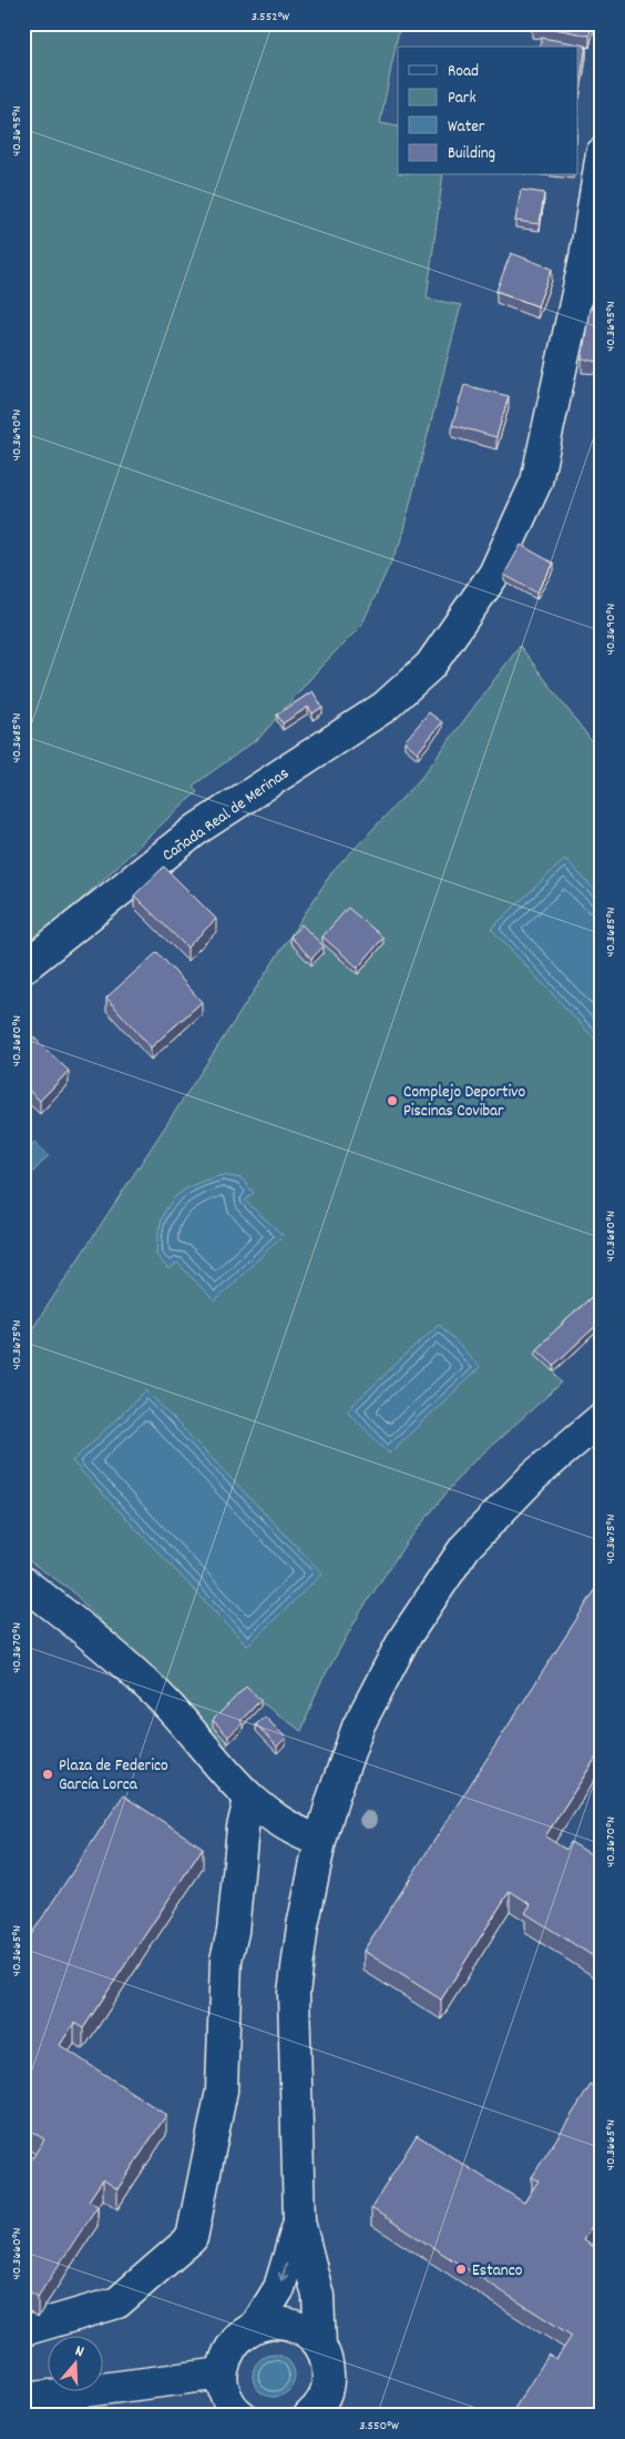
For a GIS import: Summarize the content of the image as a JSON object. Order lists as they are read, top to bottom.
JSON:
{
  "streets": {
    "street": ["Cañada Real de Merinas"]
  },
  "places": ["Complejo Deportivo Piscinas Covibar", "Plaza de Federico García Lorca", "Estanco"],
  "legend": [
    "Road",
    "Park",
    "Water",
    "Building"
  ],
  "north": "top",
  "coordinates": [
    "3.552°W",
    "40.3695°N",
    "40.3690°N",
    "40.3685°N",
    "40.3680°N",
    "40.3675°N",
    "40.3670°N",
    "40.3665°N",
    "40.3660°N",
    "3.550°W"
  ]
}
